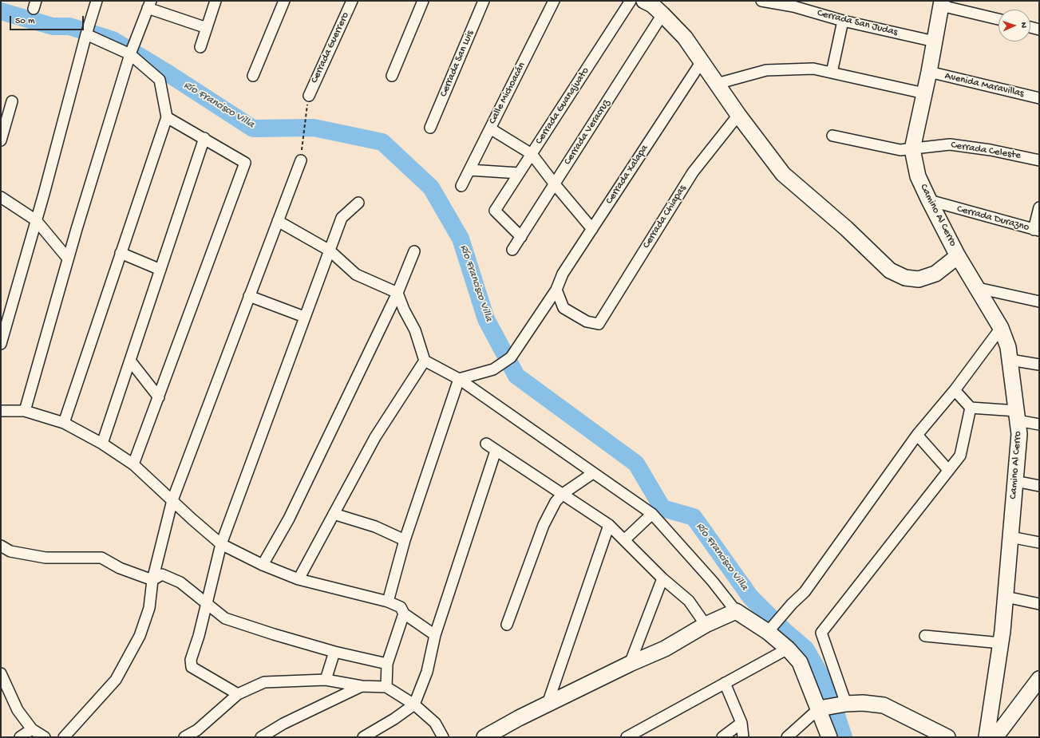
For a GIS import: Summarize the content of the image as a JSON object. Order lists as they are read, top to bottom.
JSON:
{
  "streets": {
    "main road": ["Camino Al Cerro"],
    "street": [
      "Cerrada San Judas",
      "Cerrada Guerrero",
      "Cerrada San Luis",
      "Avenida Maravillas",
      "Calle Michoacán",
      "Cerrada Guanajuato",
      "Cerrada Veracruz",
      "Cerrada Celeste",
      "Cerrada Xalapa",
      "Cerrada Chiapas",
      "Cerrada Durazno"
    ]
  },
  "crossings": [
    ["Cerrada Guanajuato", "Cerrada Veracruz"],
    ["Cerrada Celeste", "Camino Al Cerro"],
    ["Cerrada Xalapa", "Cerrada Chiapas"],
    ["Camino Al Cerro", "Cerrada Durazno"]
  ],
  "water": ["Río Francisco Villa"],
  "scale_bar": "50 m",
  "north": "right"
}
